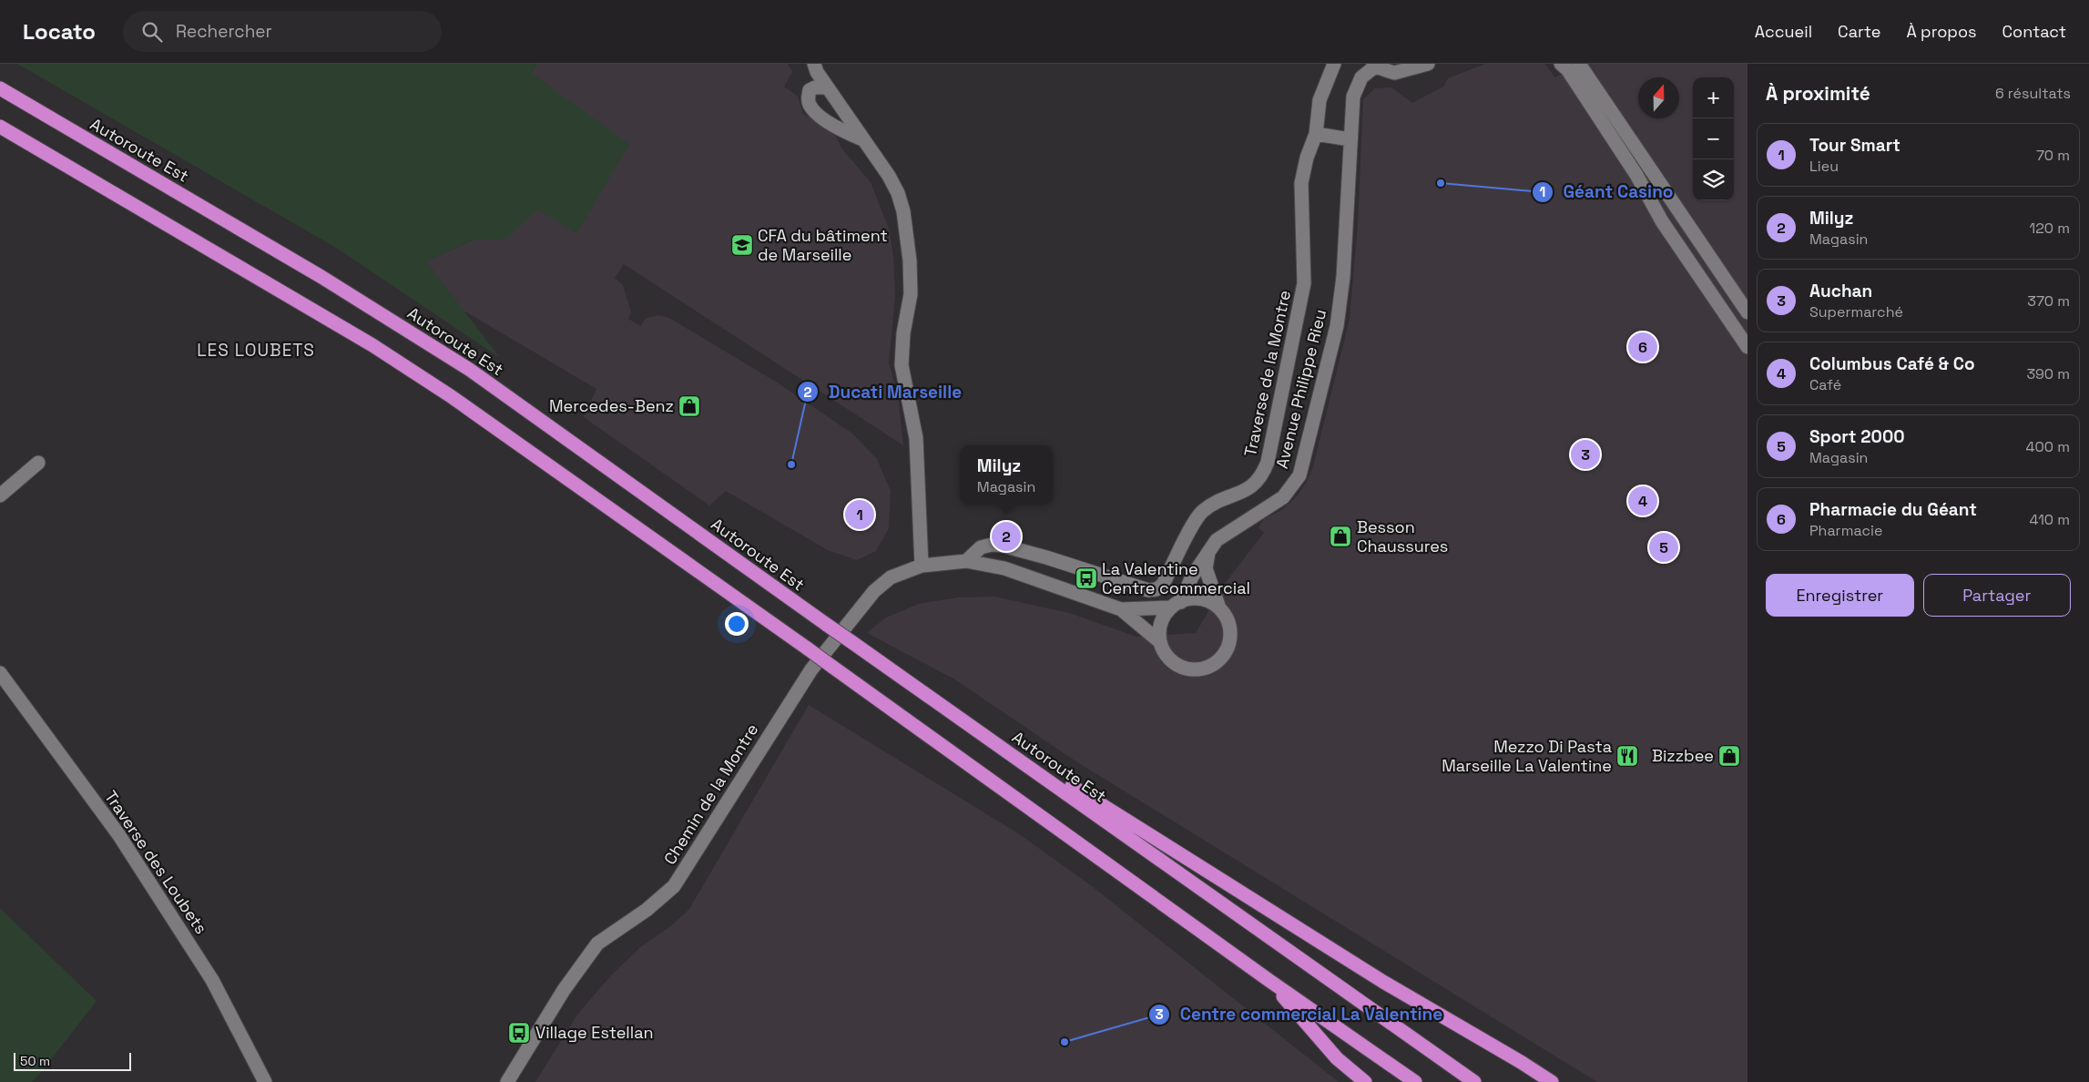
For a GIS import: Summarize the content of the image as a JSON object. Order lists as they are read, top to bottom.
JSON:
{
  "streets": {
    "highway": ["Autoroute Est"],
    "street": [
      "Traverse de la Montre",
      "Avenue Philippe Rieu",
      "Chemin de la Montre",
      "Traverse des Loubets"
    ]
  },
  "crossings": [
    ["Traverse de la Montre", "Chemin de la Montre"]
  ],
  "districts": ["LES LOUBETS"],
  "places": {
    "other": ["Géant Casino", "Ducati Marseille", "Centre commercial La Valentine"],
    "school or university": ["CFA du bâtiment de Marseille"],
    "shop": ["Mercedes-Benz", "Besson Chaussures", "Bizzbee"],
    "bus stop": ["La Valentine Centre commercial", "Village Estellan"],
    "restaurant": ["Mezzo Di Pasta Marseille La Valentine"]
  },
  "scale_bar": "50 m",
  "north": "top",
  "page": {
    "header": "Locato",
    "search": "Rechercher",
    "nav": [
      "Accueil",
      "Carte",
      "À propos",
      "Contact"
    ],
    "heading": ["À proximité", "6 résultats"],
    "map_buttons": ["+", "−"],
    "list": [
      {
        "mark": "1",
        "name": "Tour Smart",
        "note": "Lieu",
        "value": "70 m"
      },
      {
        "mark": "2",
        "name": "Milyz",
        "note": "Magasin",
        "value": "120 m"
      },
      {
        "mark": "3",
        "name": "Auchan",
        "note": "Supermarché",
        "value": "370 m"
      },
      {
        "mark": "4",
        "name": "Columbus Café & Co",
        "note": "Café",
        "value": "390 m"
      },
      {
        "mark": "5",
        "name": "Sport 2000",
        "note": "Magasin",
        "value": "400 m"
      },
      {
        "mark": "6",
        "name": "Pharmacie du Géant",
        "note": "Pharmacie",
        "value": "410 m"
      }
    ],
    "pins": [
      "6",
      "3",
      "4",
      "1",
      "2",
      "5"
    ],
    "popup": ["Milyz", "Magasin"],
    "buttons": ["Enregistrer", "Partager"],
    "scale": "50 m"
  }
}
